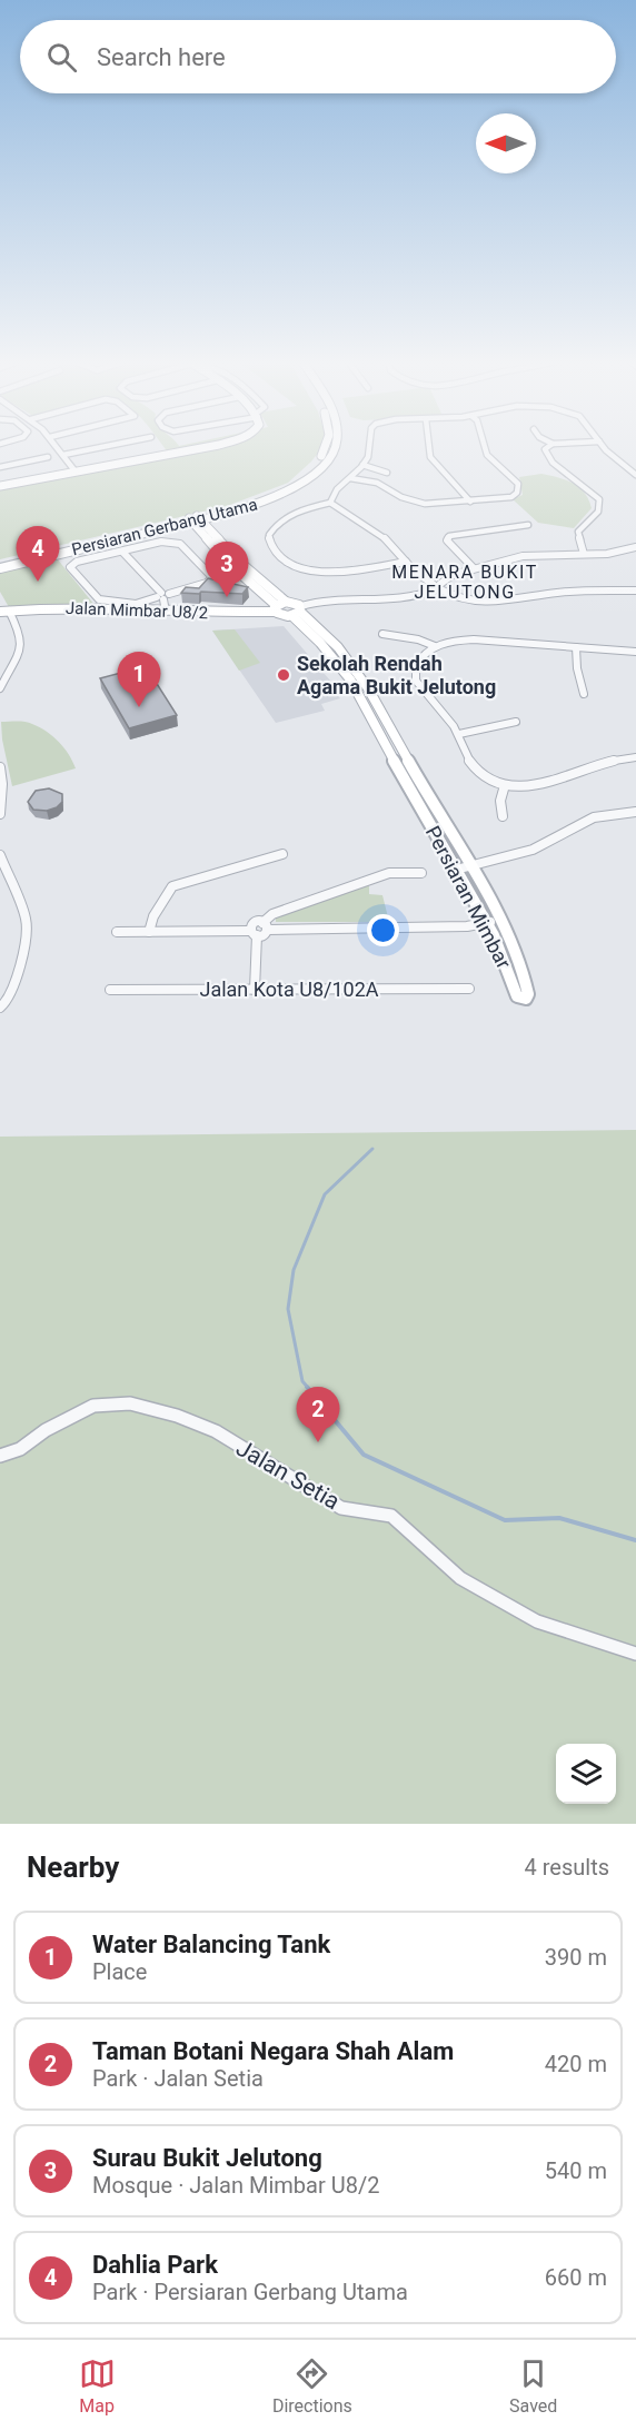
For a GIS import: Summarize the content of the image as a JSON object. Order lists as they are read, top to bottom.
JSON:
{
  "streets": {
    "street": [
      "Persiaran Gerbang Utama",
      "Jalan Mimbar U8/2",
      "Persiaran Mimbar",
      "Jalan Kota U8/102A",
      "Jalan Setia"
    ]
  },
  "districts": ["MENARA BUKIT JELUTONG"],
  "places": ["Sekolah Rendah Agama Bukit Jelutong"],
  "north": "left",
  "page": {
    "search": "Search here",
    "pins": [
      "4",
      "3",
      "1",
      "2"
    ],
    "heading": ["Nearby", "4 results"],
    "list": [
      {
        "mark": "1",
        "name": "Water Balancing Tank",
        "note": "Place",
        "value": "390 m"
      },
      {
        "mark": "2",
        "name": "Taman Botani Negara Shah Alam",
        "note": "Park · Jalan Setia",
        "value": "420 m"
      },
      {
        "mark": "3",
        "name": "Surau Bukit Jelutong",
        "note": "Mosque · Jalan Mimbar U8/2",
        "value": "540 m"
      },
      {
        "mark": "4",
        "name": "Dahlia Park",
        "note": "Park · Persiaran Gerbang Utama",
        "value": "660 m"
      }
    ],
    "nav": ["Map", "Directions", "Saved"]
  }
}
